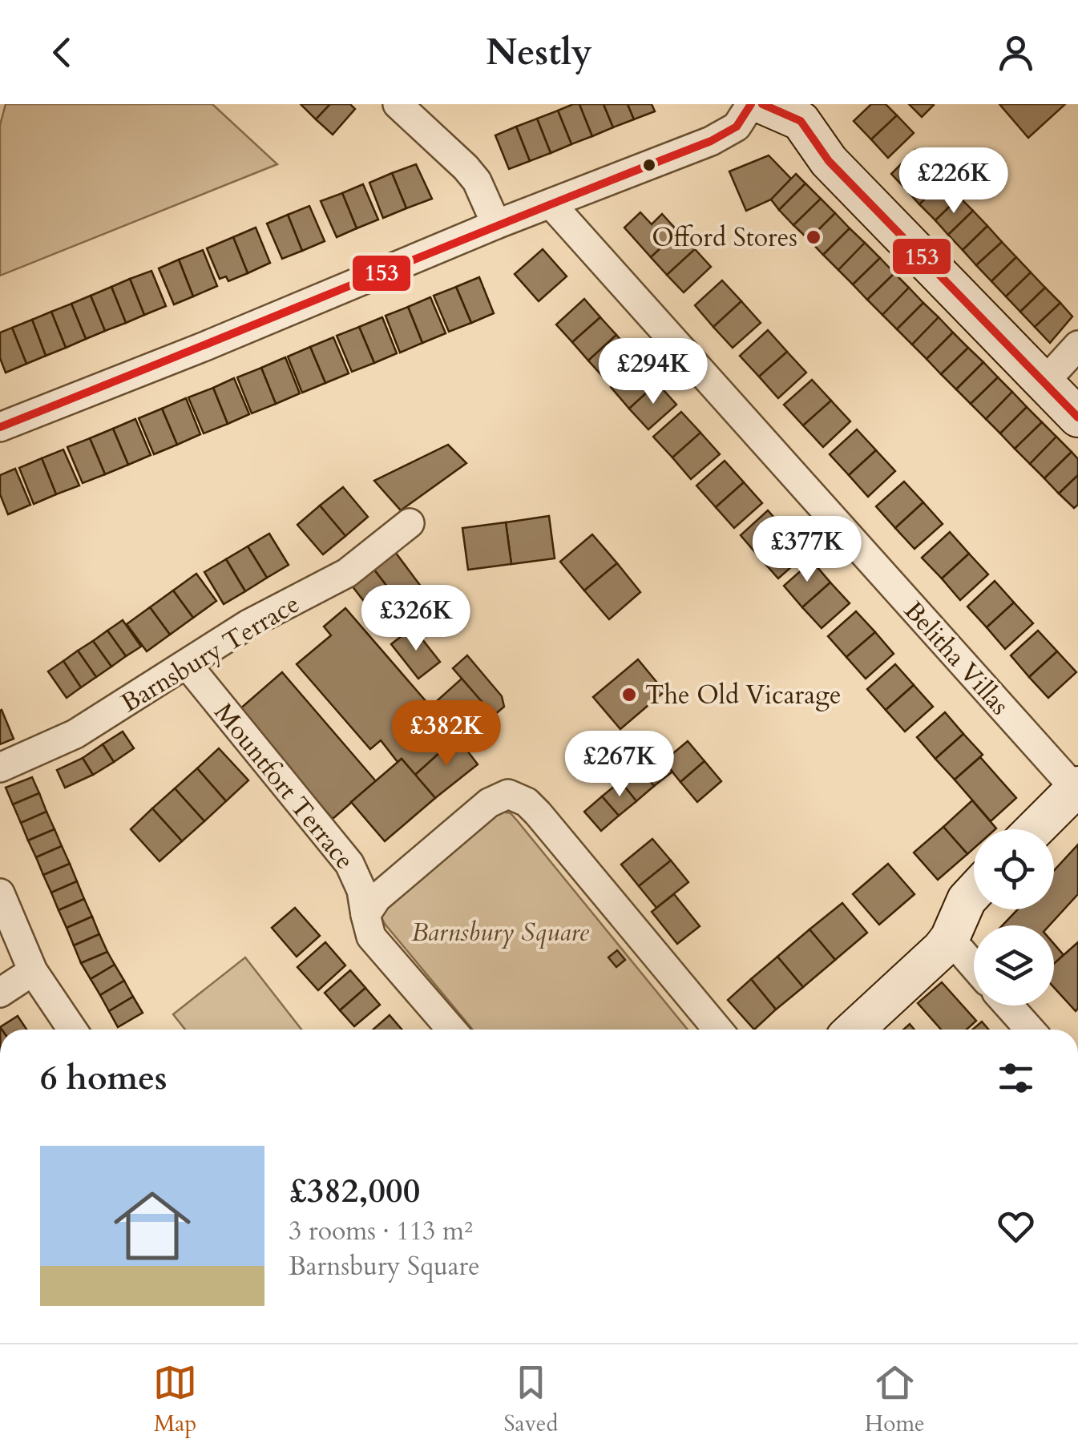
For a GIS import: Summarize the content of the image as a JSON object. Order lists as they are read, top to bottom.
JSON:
{
  "streets": {
    "street": ["Barnsbury Terrace", "Belitha Villas", "Mountfort Terrace"]
  },
  "crossings": [
    ["Barnsbury Terrace", "Mountfort Terrace"]
  ],
  "parks": ["Barnsbury Square"],
  "places": ["Offord Stores", "The Old Vicarage"],
  "lines": ["transit line 153"],
  "page": {
    "header": "Nestly",
    "price": [
      "£226K",
      "£294K",
      "£377K",
      "£326K",
      "£382K",
      "£267K"
    ],
    "heading": "6 homes",
    "list": [
      {
        "name": "£382,000",
        "note": "3 rooms · 113 m² · Barnsbury Square"
      }
    ],
    "tabs": ["Map", "Saved", "Home"]
  }
}
